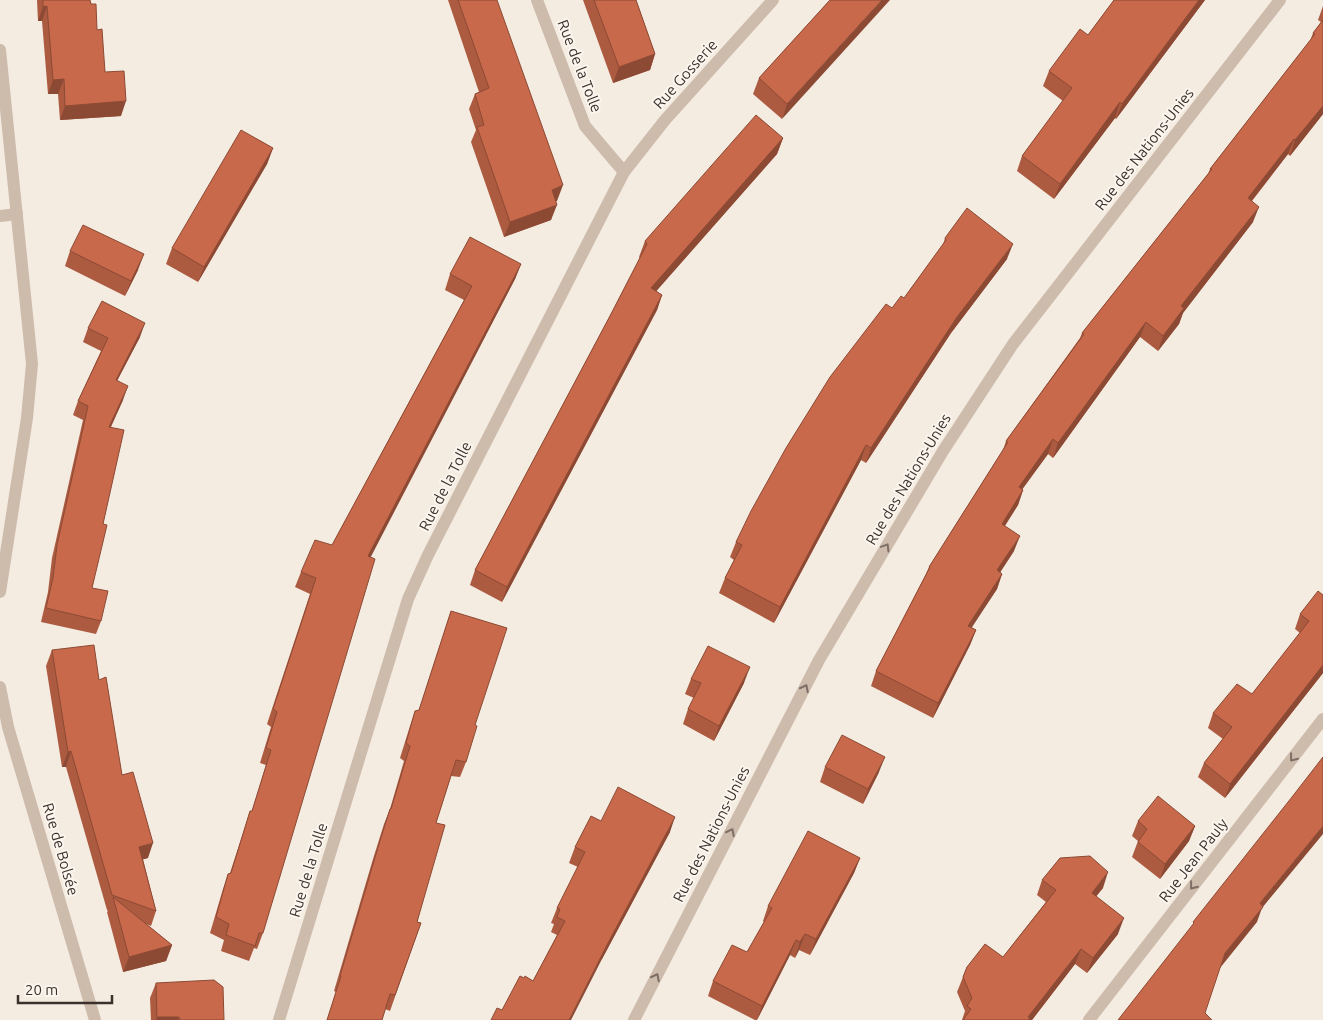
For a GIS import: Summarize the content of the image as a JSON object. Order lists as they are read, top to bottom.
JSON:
{
  "streets": {
    "street": [
      "Rue de la Tolle",
      "Rue Gosserie",
      "Rue des Nations-Unies",
      "Rue de Bolsée",
      "Rue Jean Pauly"
    ]
  },
  "crossings": [
    ["Rue de la Tolle", "Rue Gosserie"]
  ],
  "one_way": ["Rue des Nations-Unies", "Rue Jean Pauly"],
  "scale_bar": "20 m"
}
